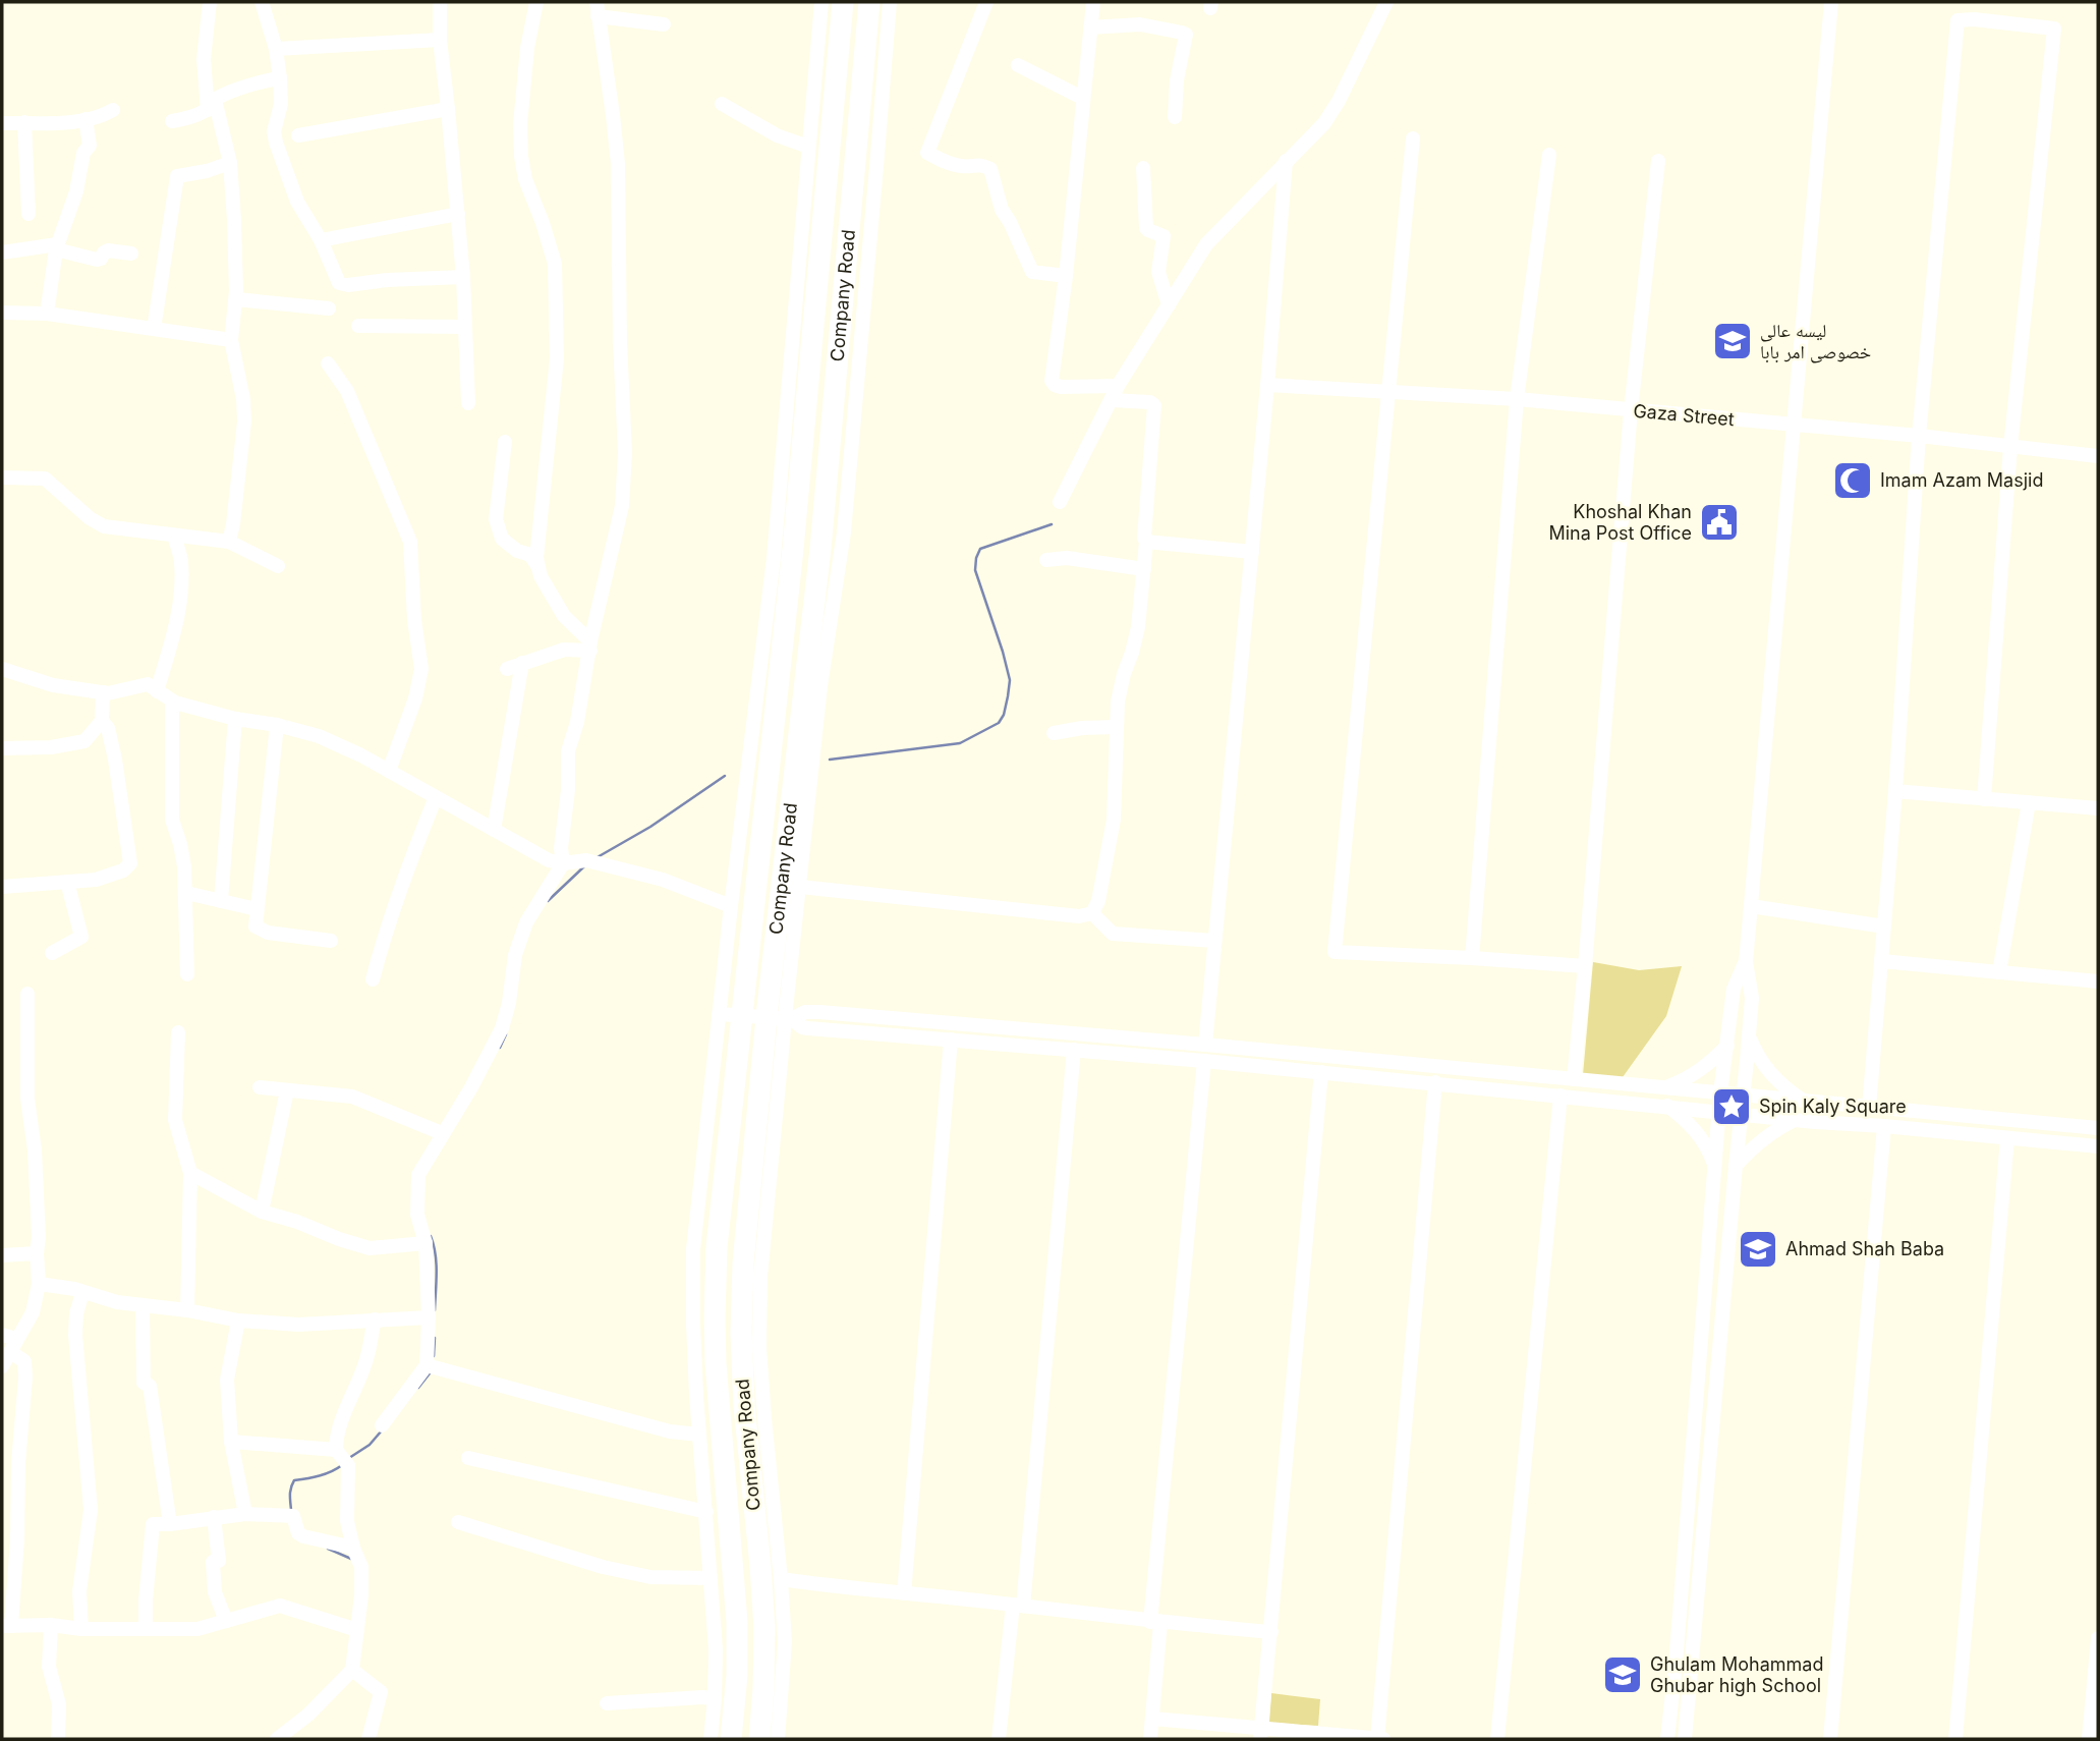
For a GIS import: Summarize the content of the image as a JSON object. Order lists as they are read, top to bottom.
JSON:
{
  "streets": {
    "highway": ["Company Road"],
    "street": ["Gaza Street"]
  },
  "places": {
    "school or university": ["لیسه عالی خصوصی امر بابا", "Ahmad Shah Baba", "Ghulam Mohammad Ghubar high School"],
    "mosque": ["Imam Azam Masjid"],
    "public building": ["Khoshal Khan Mina Post Office"],
    "place": ["Spin Kaly Square"]
  }
}
